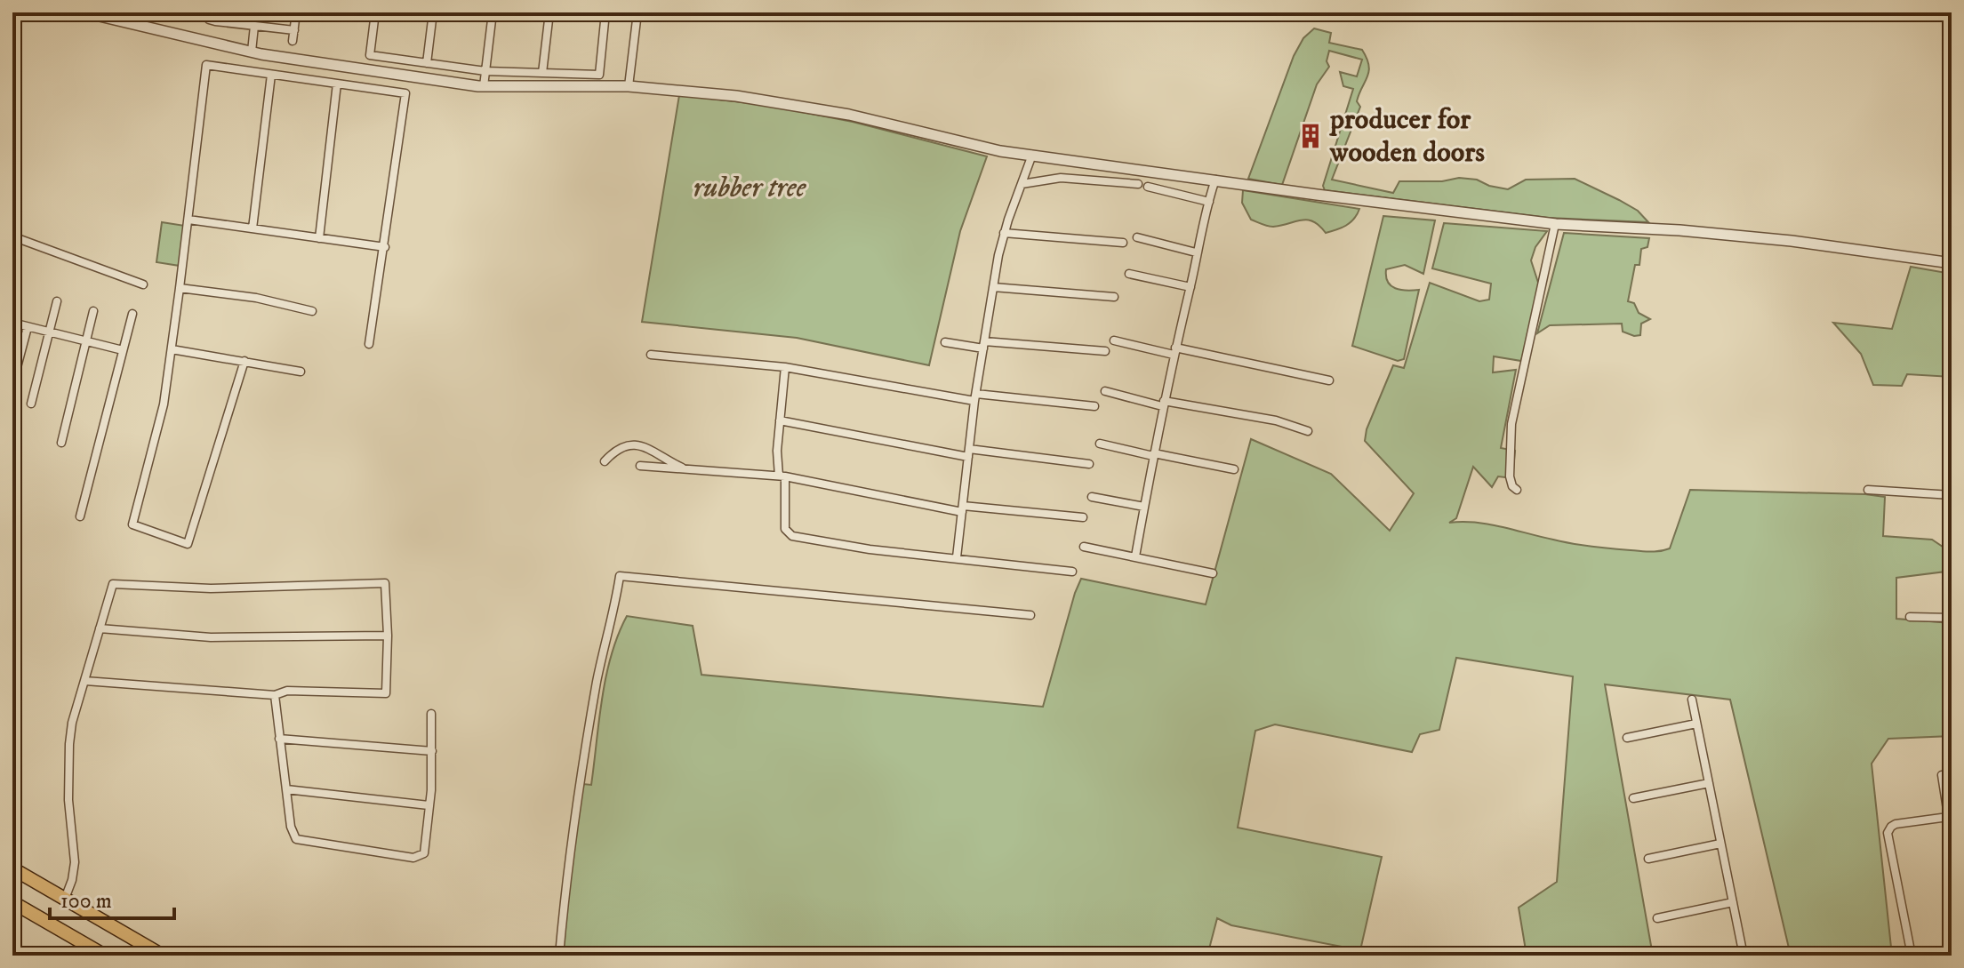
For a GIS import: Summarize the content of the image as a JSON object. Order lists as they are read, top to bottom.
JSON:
{
  "parks": ["rubber tree"],
  "places": {
    "building": ["producer for wooden doors"]
  },
  "scale_bar": "100 m"
}
